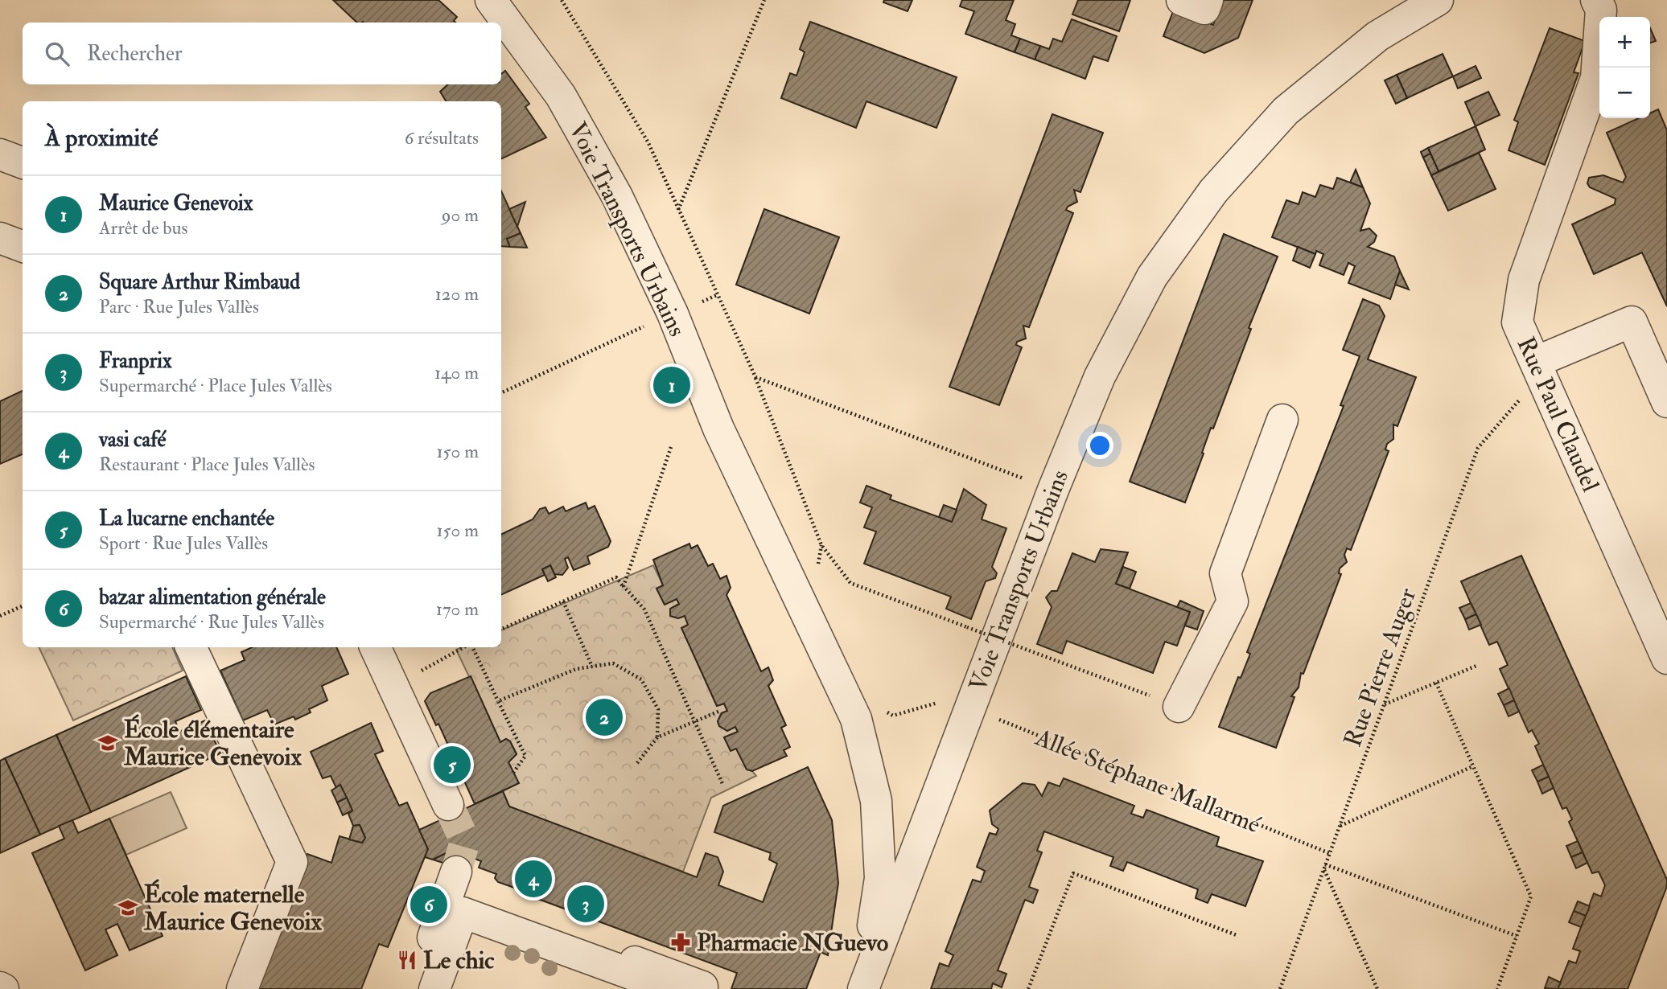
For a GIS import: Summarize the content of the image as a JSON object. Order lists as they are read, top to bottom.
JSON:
{
  "streets": {
    "street": ["Voie Transports Urbains", "Rue Paul Claudel"],
    "path": ["Rue Pierre Auger", "Allée Stéphane Mallarmé"]
  },
  "crossings": [
    ["Voie Transports Urbains", "Allée Stéphane Mallarmé"],
    ["Rue Paul Claudel", "Rue Pierre Auger"],
    ["Rue Pierre Auger", "Allée Stéphane Mallarmé"]
  ],
  "places": {
    "school or university": ["École élémentaire Maurice Genevoix", "École maternelle Maurice Genevoix"],
    "pharmacy": ["Pharmacie NGuevo"],
    "restaurant": ["Le chic"]
  },
  "page": {
    "map_buttons": ["+", "−"],
    "search": "Rechercher",
    "heading": ["À proximité", "6 résultats"],
    "list": [
      {
        "mark": "1",
        "name": "Maurice Genevoix",
        "note": "Arrêt de bus",
        "value": "90 m"
      },
      {
        "mark": "2",
        "name": "Square Arthur Rimbaud",
        "note": "Parc · Rue Jules Vallès",
        "value": "120 m"
      },
      {
        "mark": "3",
        "name": "Franprix",
        "note": "Supermarché · Place Jules Vallès",
        "value": "140 m"
      },
      {
        "mark": "4",
        "name": "vasi café",
        "note": "Restaurant · Place Jules Vallès",
        "value": "150 m"
      },
      {
        "mark": "5",
        "name": "La lucarne enchantée",
        "note": "Sport · Rue Jules Vallès",
        "value": "150 m"
      },
      {
        "mark": "6",
        "name": "bazar alimentation générale",
        "note": "Supermarché · Rue Jules Vallès",
        "value": "170 m"
      }
    ],
    "pins": [
      "1",
      "2",
      "5",
      "4",
      "3",
      "6"
    ]
  }
}
